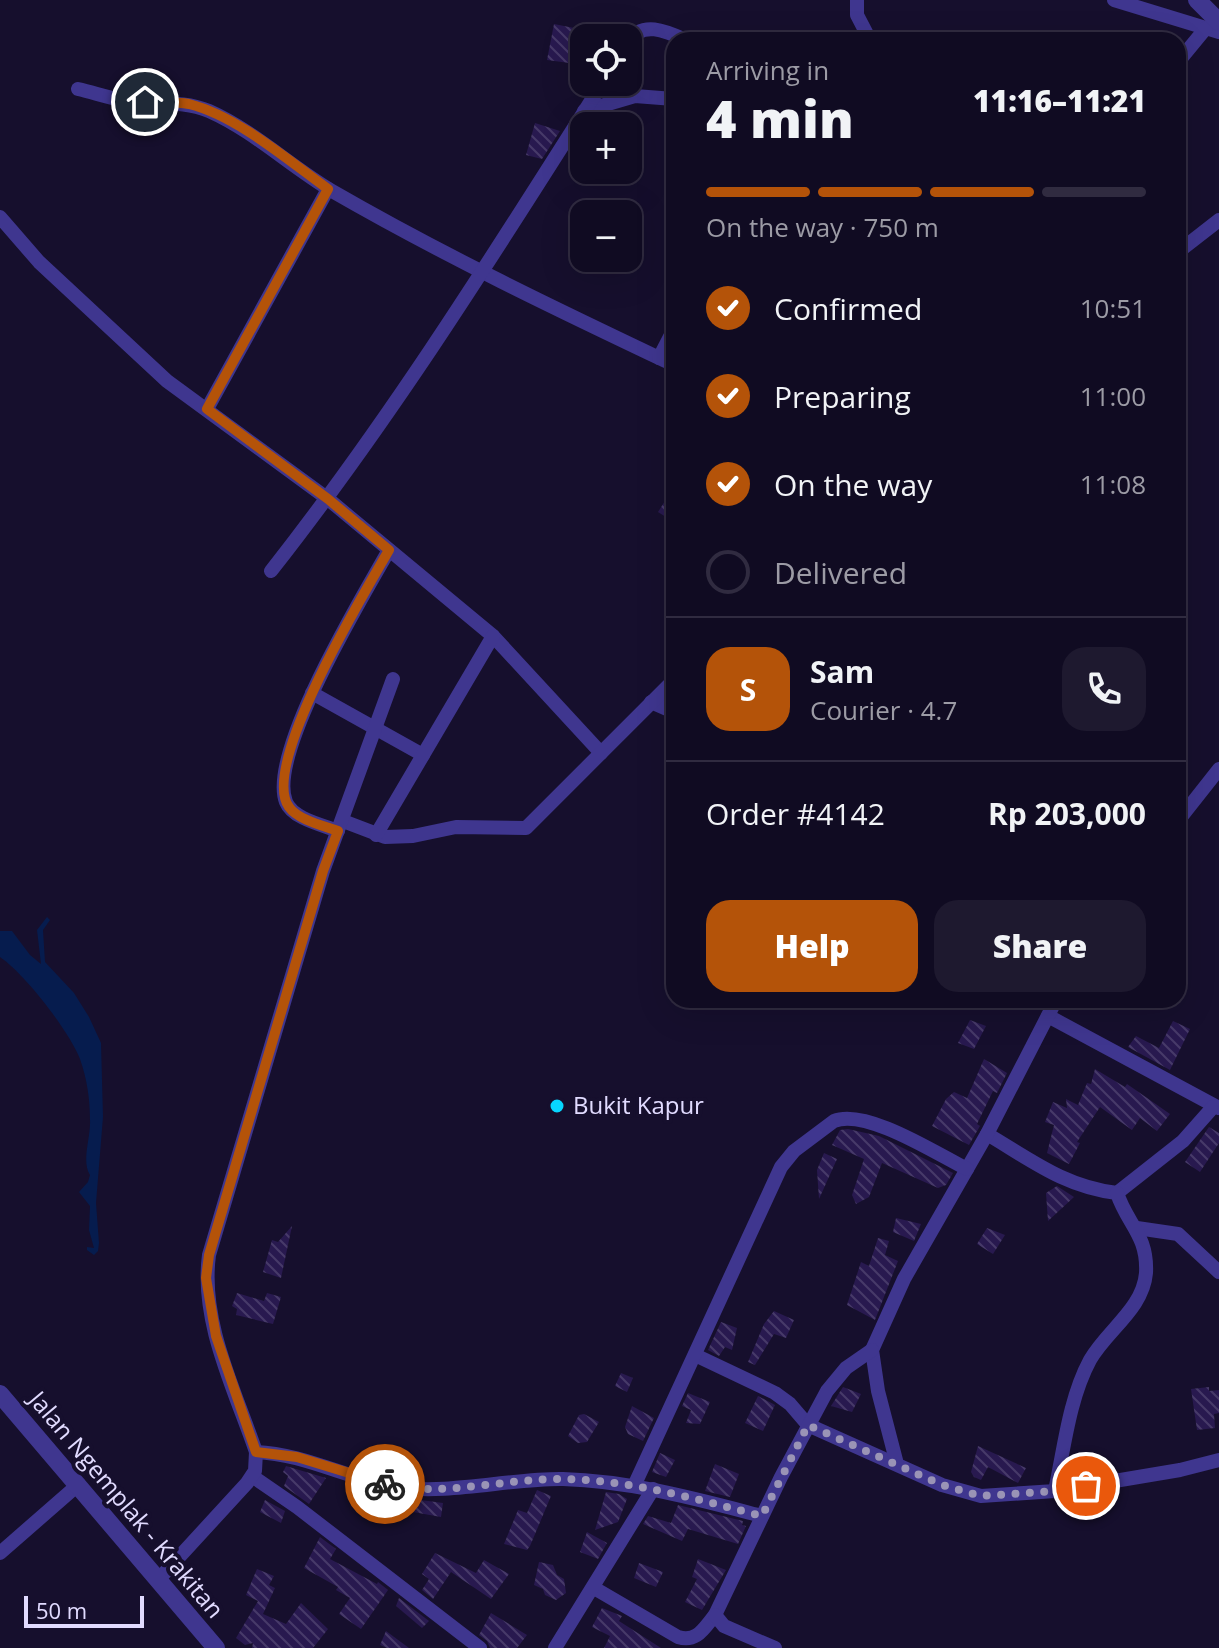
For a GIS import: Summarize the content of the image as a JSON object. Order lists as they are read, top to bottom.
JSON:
{
  "streets": {
    "street": ["Jalan Ngemplak - Krakitan"]
  },
  "places": ["Bukit Kapur"],
  "scale_bar": "50 m",
  "page": {
    "map_buttons": ["+", "−"],
    "heading": ["4 min", "Arriving in", "11:16–11:21"],
    "panel": [
      "Sam",
      "Courier · 4.7",
      "Order #4142",
      "Rp 203,000"
    ],
    "bar": "On the way · 750 m",
    "list": [
      ["Confirmed", "10:51"],
      ["Preparing", "11:00"],
      ["On the way", "11:08"],
      "Delivered"
    ],
    "round": "S",
    "buttons": ["Help", "Share"],
    "scale": "50 m"
  }
}
